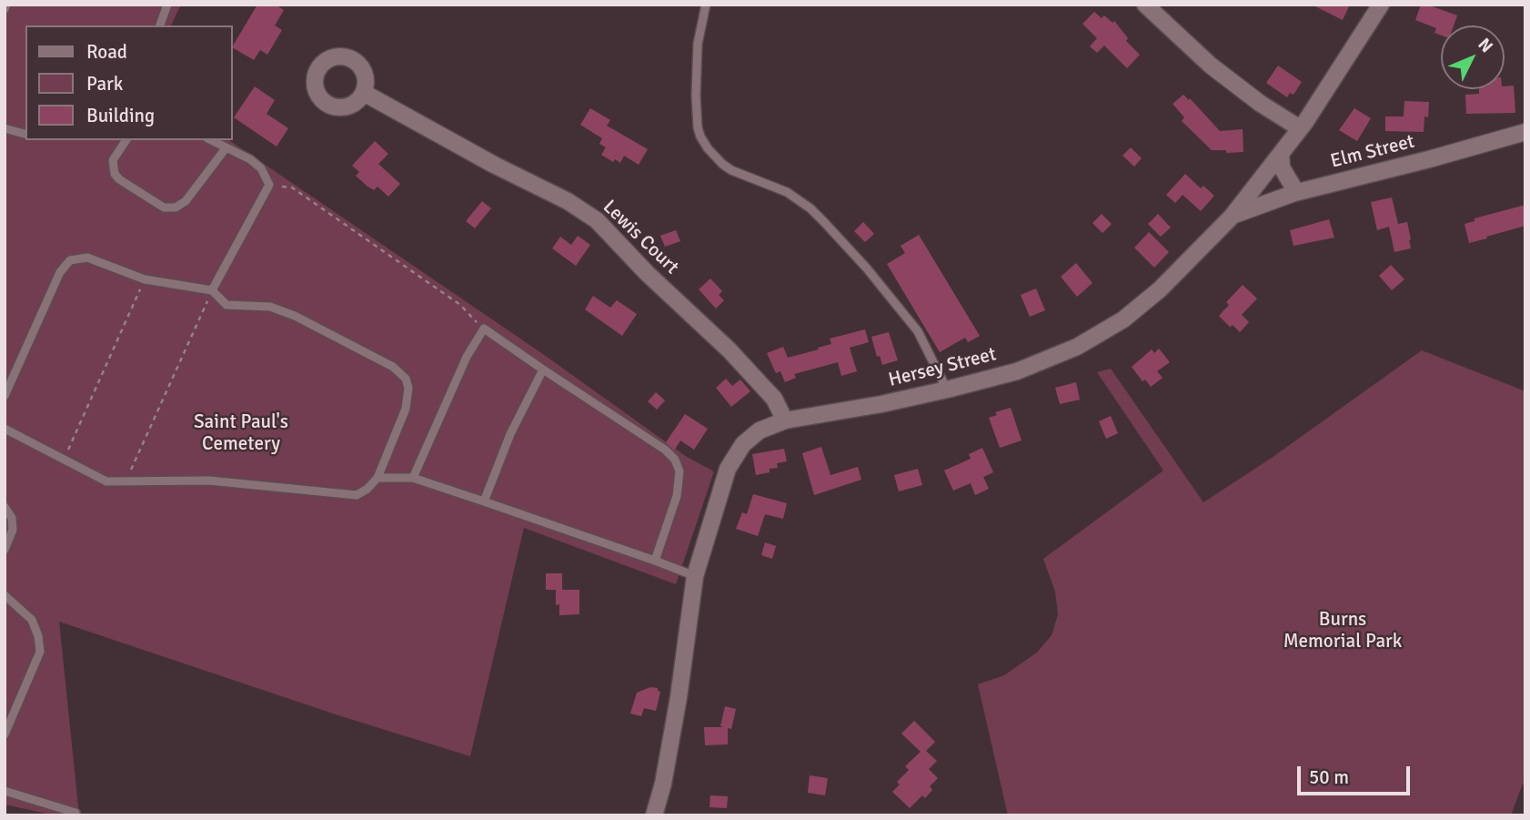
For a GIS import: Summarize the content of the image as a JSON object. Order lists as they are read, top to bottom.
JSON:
{
  "streets": {
    "street": ["Elm Street", "Lewis Court", "Hersey Street"]
  },
  "crossings": [
    ["Elm Street", "Hersey Street"],
    ["Lewis Court", "Hersey Street"]
  ],
  "parks": ["Saint Paul's Cemetery", "Burns Memorial Park"],
  "legend": ["Road", "Park", "Building"],
  "scale_bar": "50 m",
  "north": "top right"
}
